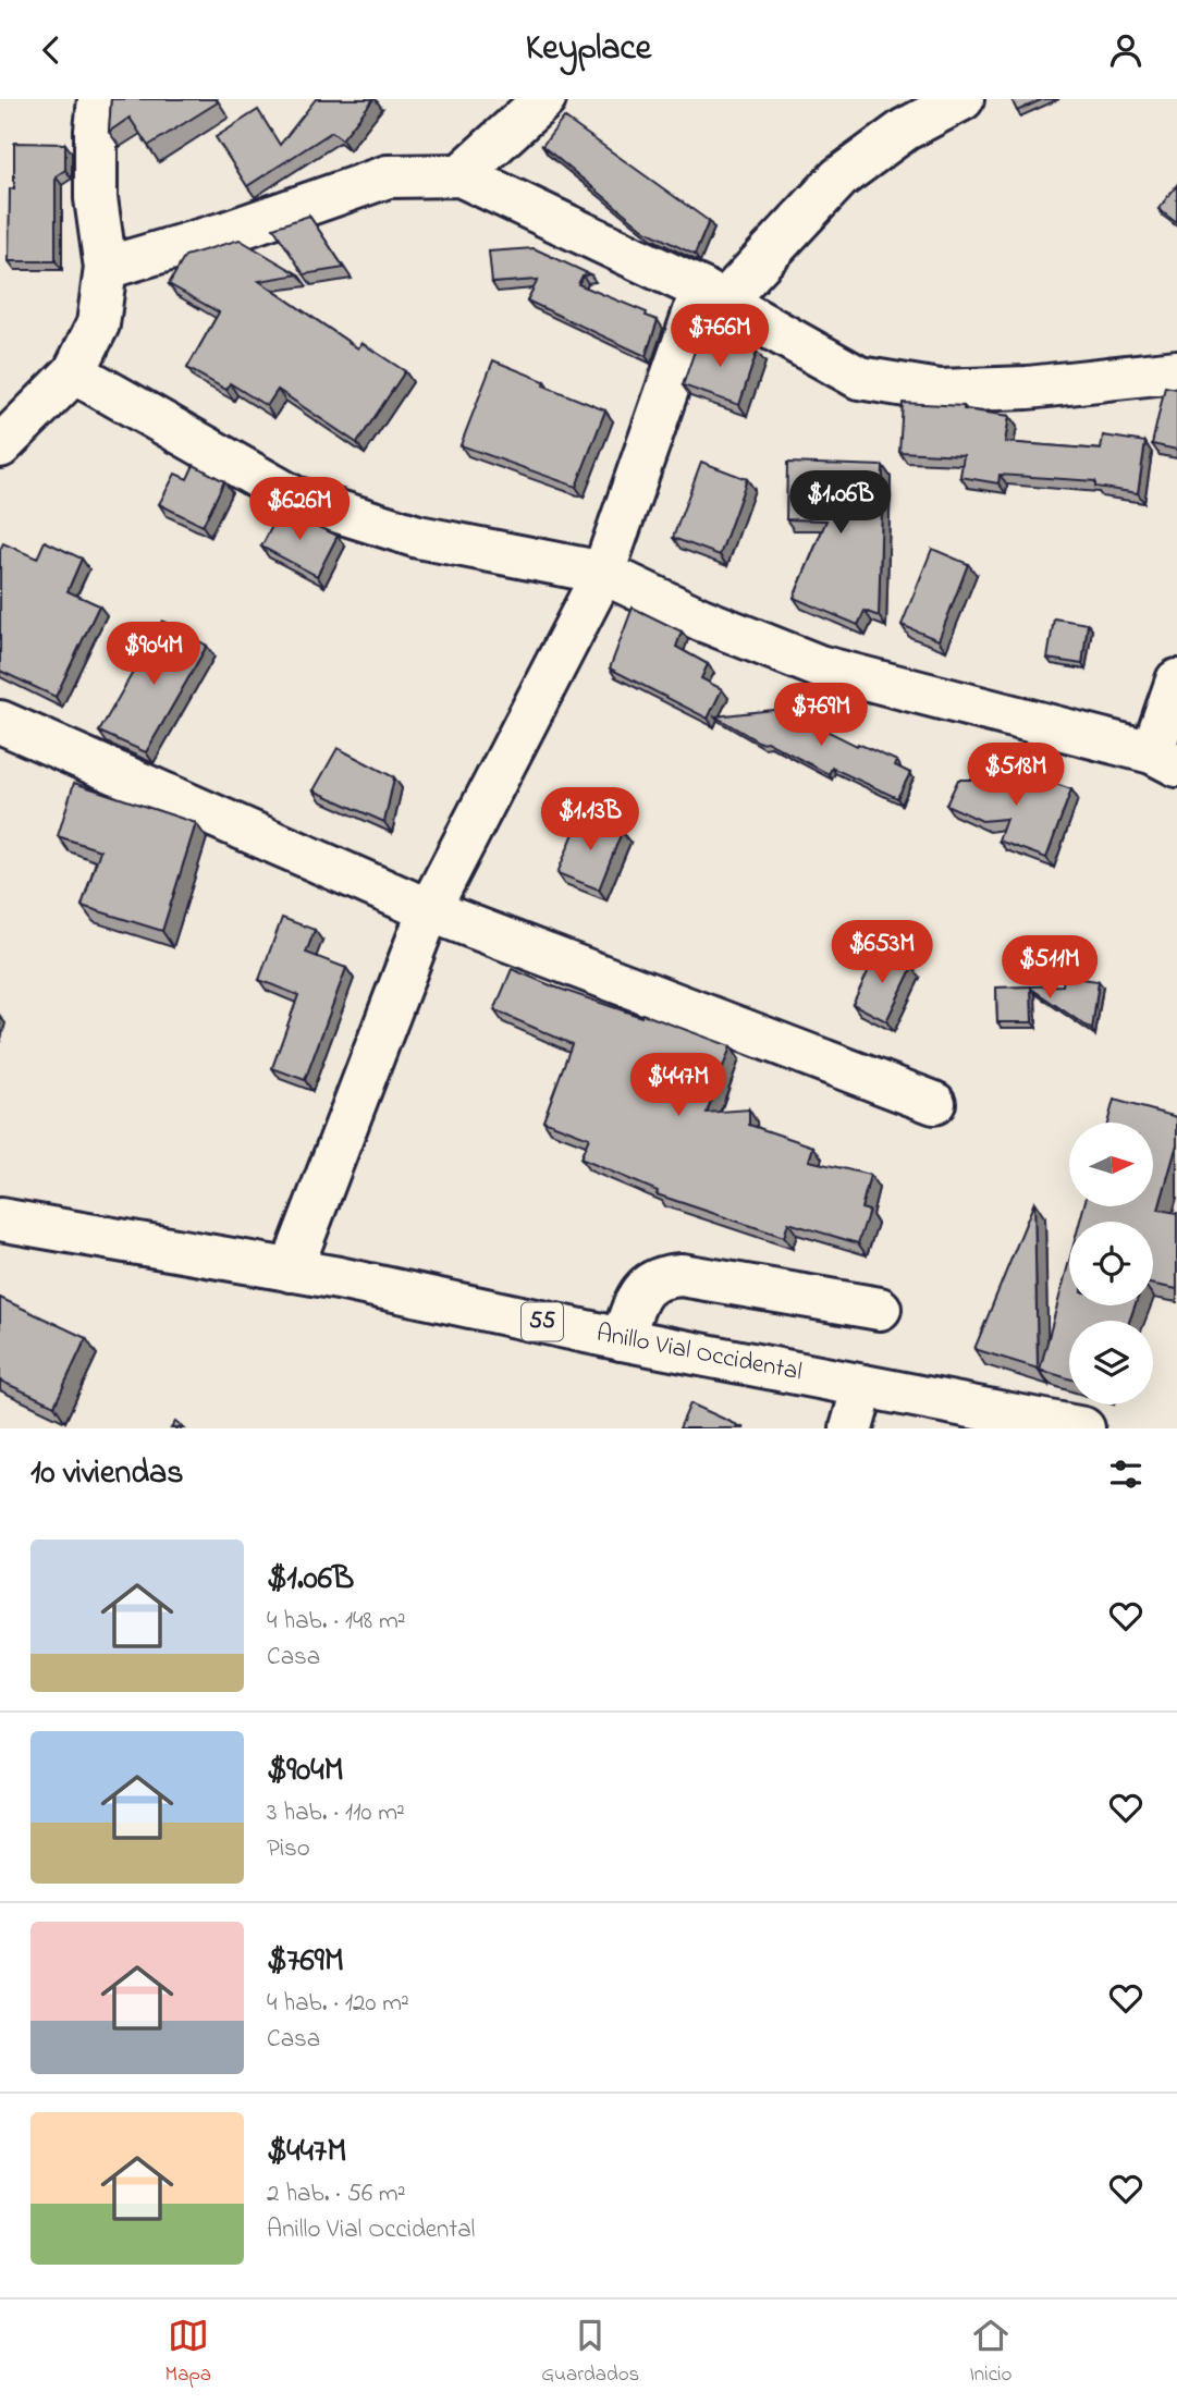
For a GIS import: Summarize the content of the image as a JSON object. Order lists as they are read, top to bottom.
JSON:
{
  "streets": {
    "main road": ["55", "Anillo Vial Occidental"]
  },
  "north": "right",
  "page": {
    "header": "Keyplace",
    "price": [
      "$766M",
      "$1.06B",
      "$626M",
      "$904M",
      "$769M",
      "$518M",
      "$1.13B",
      "$653M",
      "$511M",
      "$447M"
    ],
    "heading": "10 viviendas",
    "list": [
      {
        "name": "$1.06B",
        "note": "4 hab. · 148 m² · Casa"
      },
      {
        "name": "$904M",
        "note": "3 hab. · 110 m² · Piso"
      },
      {
        "name": "$769M",
        "note": "4 hab. · 120 m² · Casa"
      },
      {
        "name": "$447M",
        "note": "2 hab. · 56 m² · Anillo Vial Occidental"
      }
    ],
    "tabs": ["Mapa", "Guardados", "Inicio"]
  }
}
